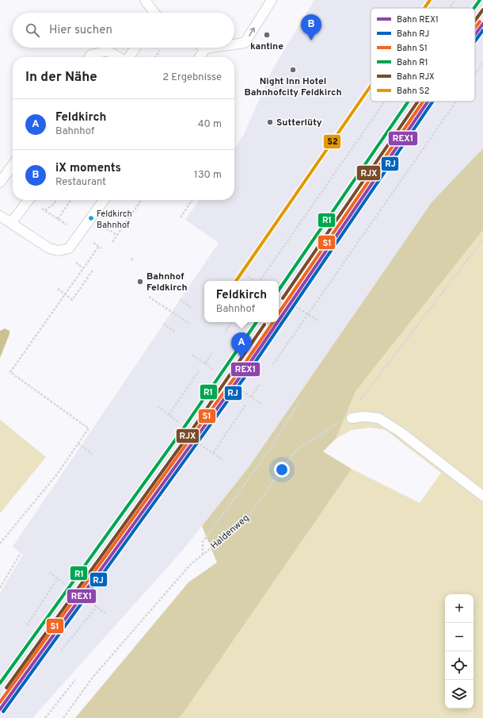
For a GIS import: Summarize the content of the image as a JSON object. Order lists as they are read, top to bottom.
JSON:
{
  "streets": {
    "path": ["Haldenweg"]
  },
  "places": [
    "kantine",
    "Night Inn Hotel Bahnhofcity Feldkirch",
    "Sutterlüty",
    "Feldkirch Bahnhof",
    "Bahnhof Feldkirch"
  ],
  "lines": [
    "rail line R1",
    "rail line S2",
    "rail line RJX",
    "rail line S1",
    "rail line REX1",
    "rail line RJ"
  ],
  "legend": [
    "Bahn REX1",
    "Bahn RJ",
    "Bahn S1",
    "Bahn R1",
    "Bahn RJX",
    "Bahn S2"
  ],
  "page": {
    "search": "Hier suchen",
    "pins": ["B", "A"],
    "heading": ["In der Nähe", "2 Ergebnisse"],
    "list": [
      {
        "mark": "A",
        "name": "Feldkirch",
        "note": "Bahnhof",
        "value": "40 m"
      },
      {
        "mark": "B",
        "name": "iX moments",
        "note": "Restaurant",
        "value": "130 m"
      }
    ],
    "popup": ["Feldkirch", "Bahnhof"],
    "map_buttons": ["+", "−"]
  }
}
